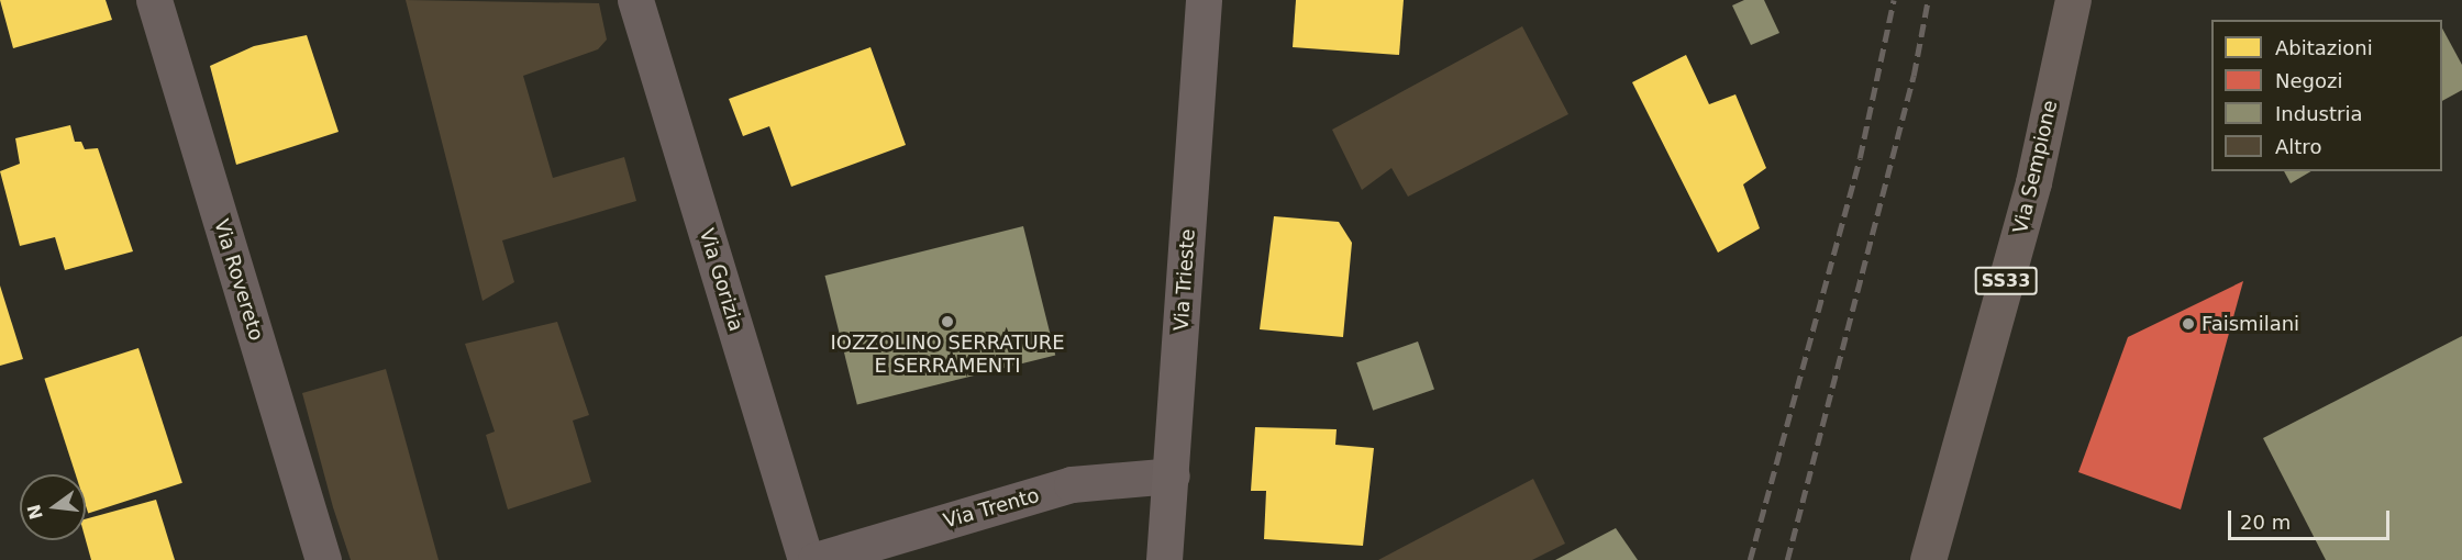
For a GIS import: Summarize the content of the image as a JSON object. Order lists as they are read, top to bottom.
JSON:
{
  "streets": {
    "main road": ["Via Sempione", "SS33"],
    "street": [
      "Via Rovereto",
      "Via Gorizia",
      "Via Trieste",
      "Via Trento"
    ]
  },
  "crossings": [
    ["Via Trieste", "Via Trento"]
  ],
  "places": ["IOZZOLINO SERRATURE E SERRAMENTI", "Faismilani"],
  "legend": [
    "Abitazioni",
    "Negozi",
    "Industria",
    "Altro"
  ],
  "scale_bar": "20 m",
  "north": "left"
}
